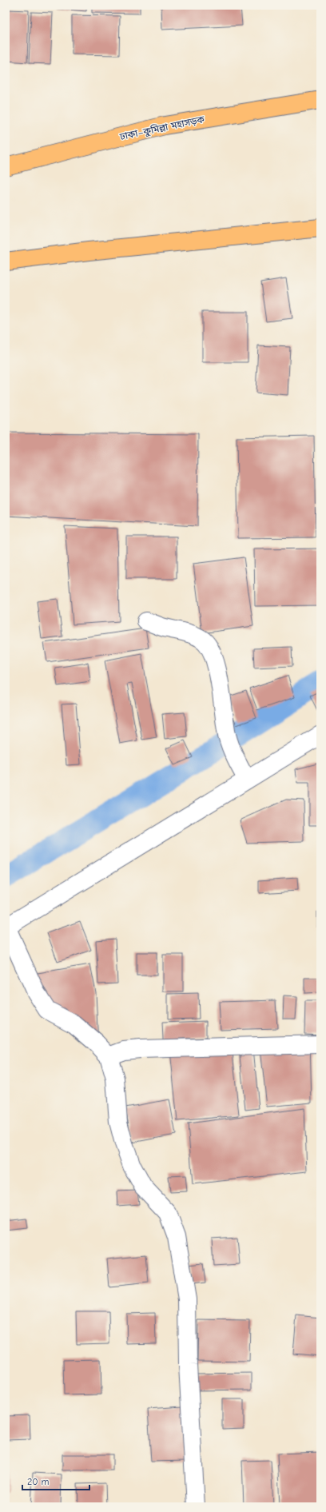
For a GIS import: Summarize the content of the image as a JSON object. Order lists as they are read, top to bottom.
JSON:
{
  "streets": {
    "highway": ["ঢাকা–কুমিল্লা মহাসড়ক"]
  },
  "scale_bar": "20 m"
}
